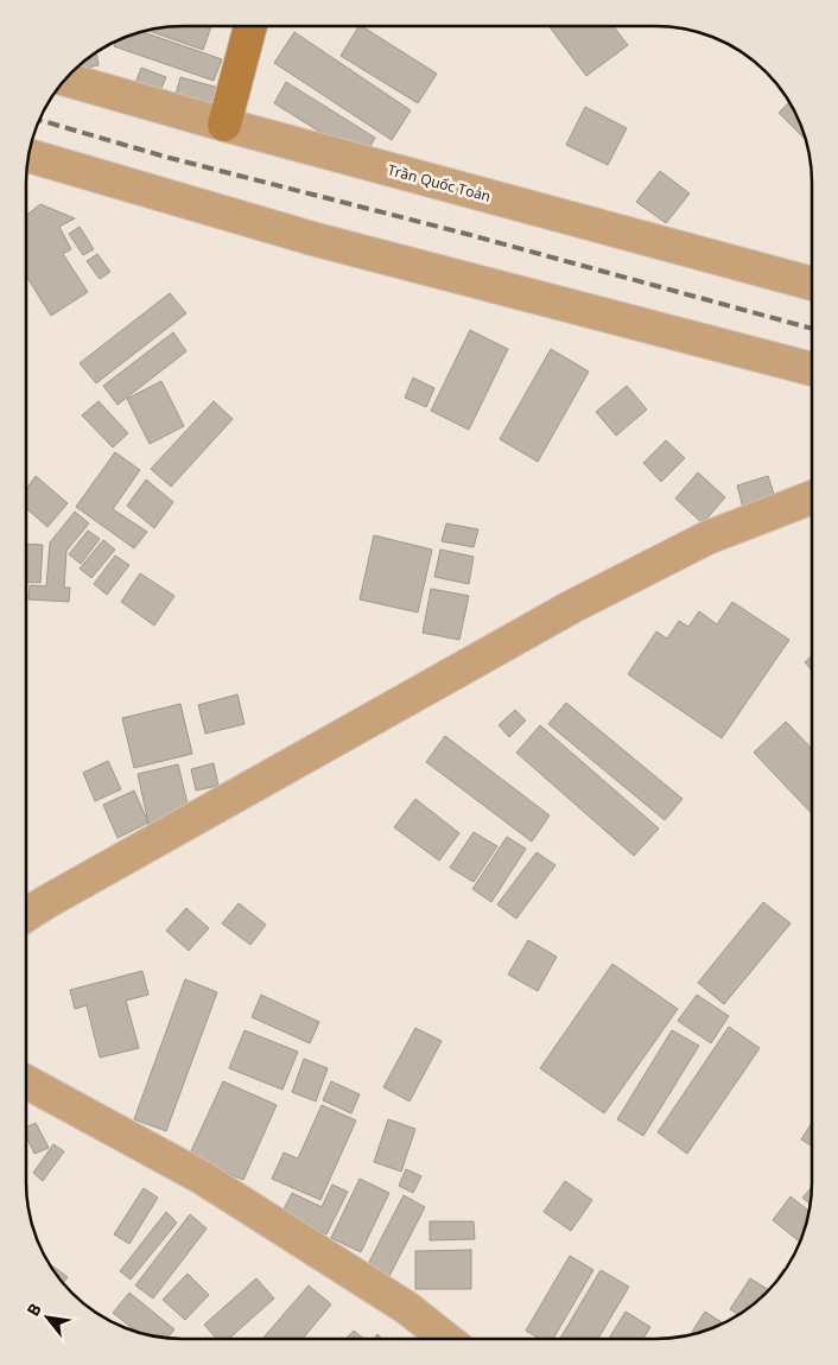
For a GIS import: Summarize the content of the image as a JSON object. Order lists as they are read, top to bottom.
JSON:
{
  "streets": {
    "street": ["Trần Quốc Toản"]
  },
  "north": "top left"
}
